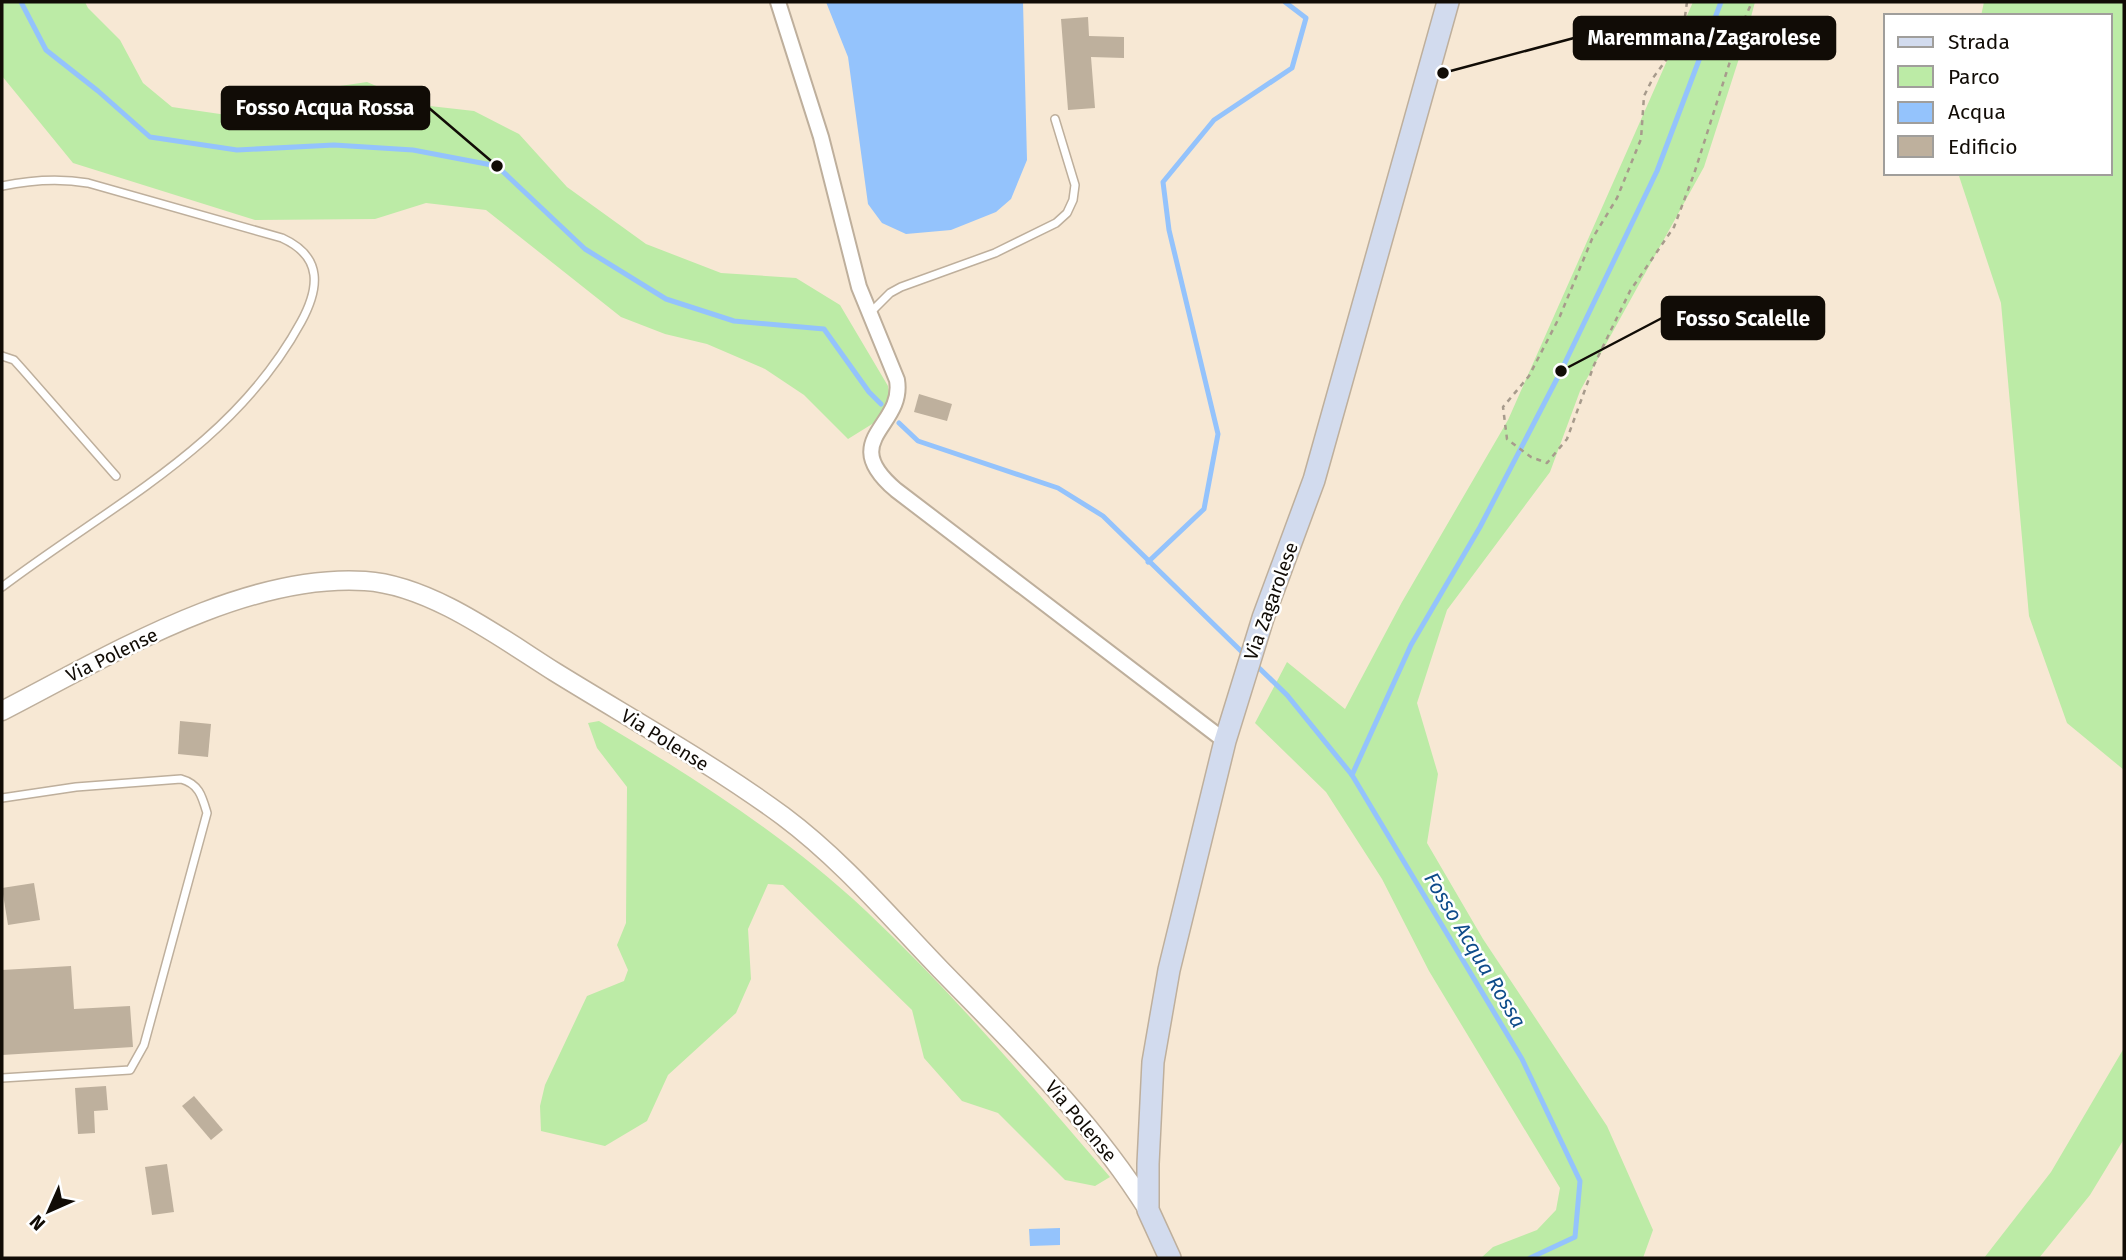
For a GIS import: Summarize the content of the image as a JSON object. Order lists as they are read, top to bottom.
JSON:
{
  "streets": {
    "main road": ["Via Zagarolese", "Via Polense"]
  },
  "crossings": [
    ["Via Zagarolese", "Via Polense"]
  ],
  "water": ["Fosso Acqua Rossa"],
  "places": ["Maremmana/Zagarolese", "Fosso Acqua Rossa", "Fosso Scalelle"],
  "legend": [
    "Strada",
    "Parco",
    "Acqua",
    "Edificio"
  ],
  "north": "bottom left"
}
